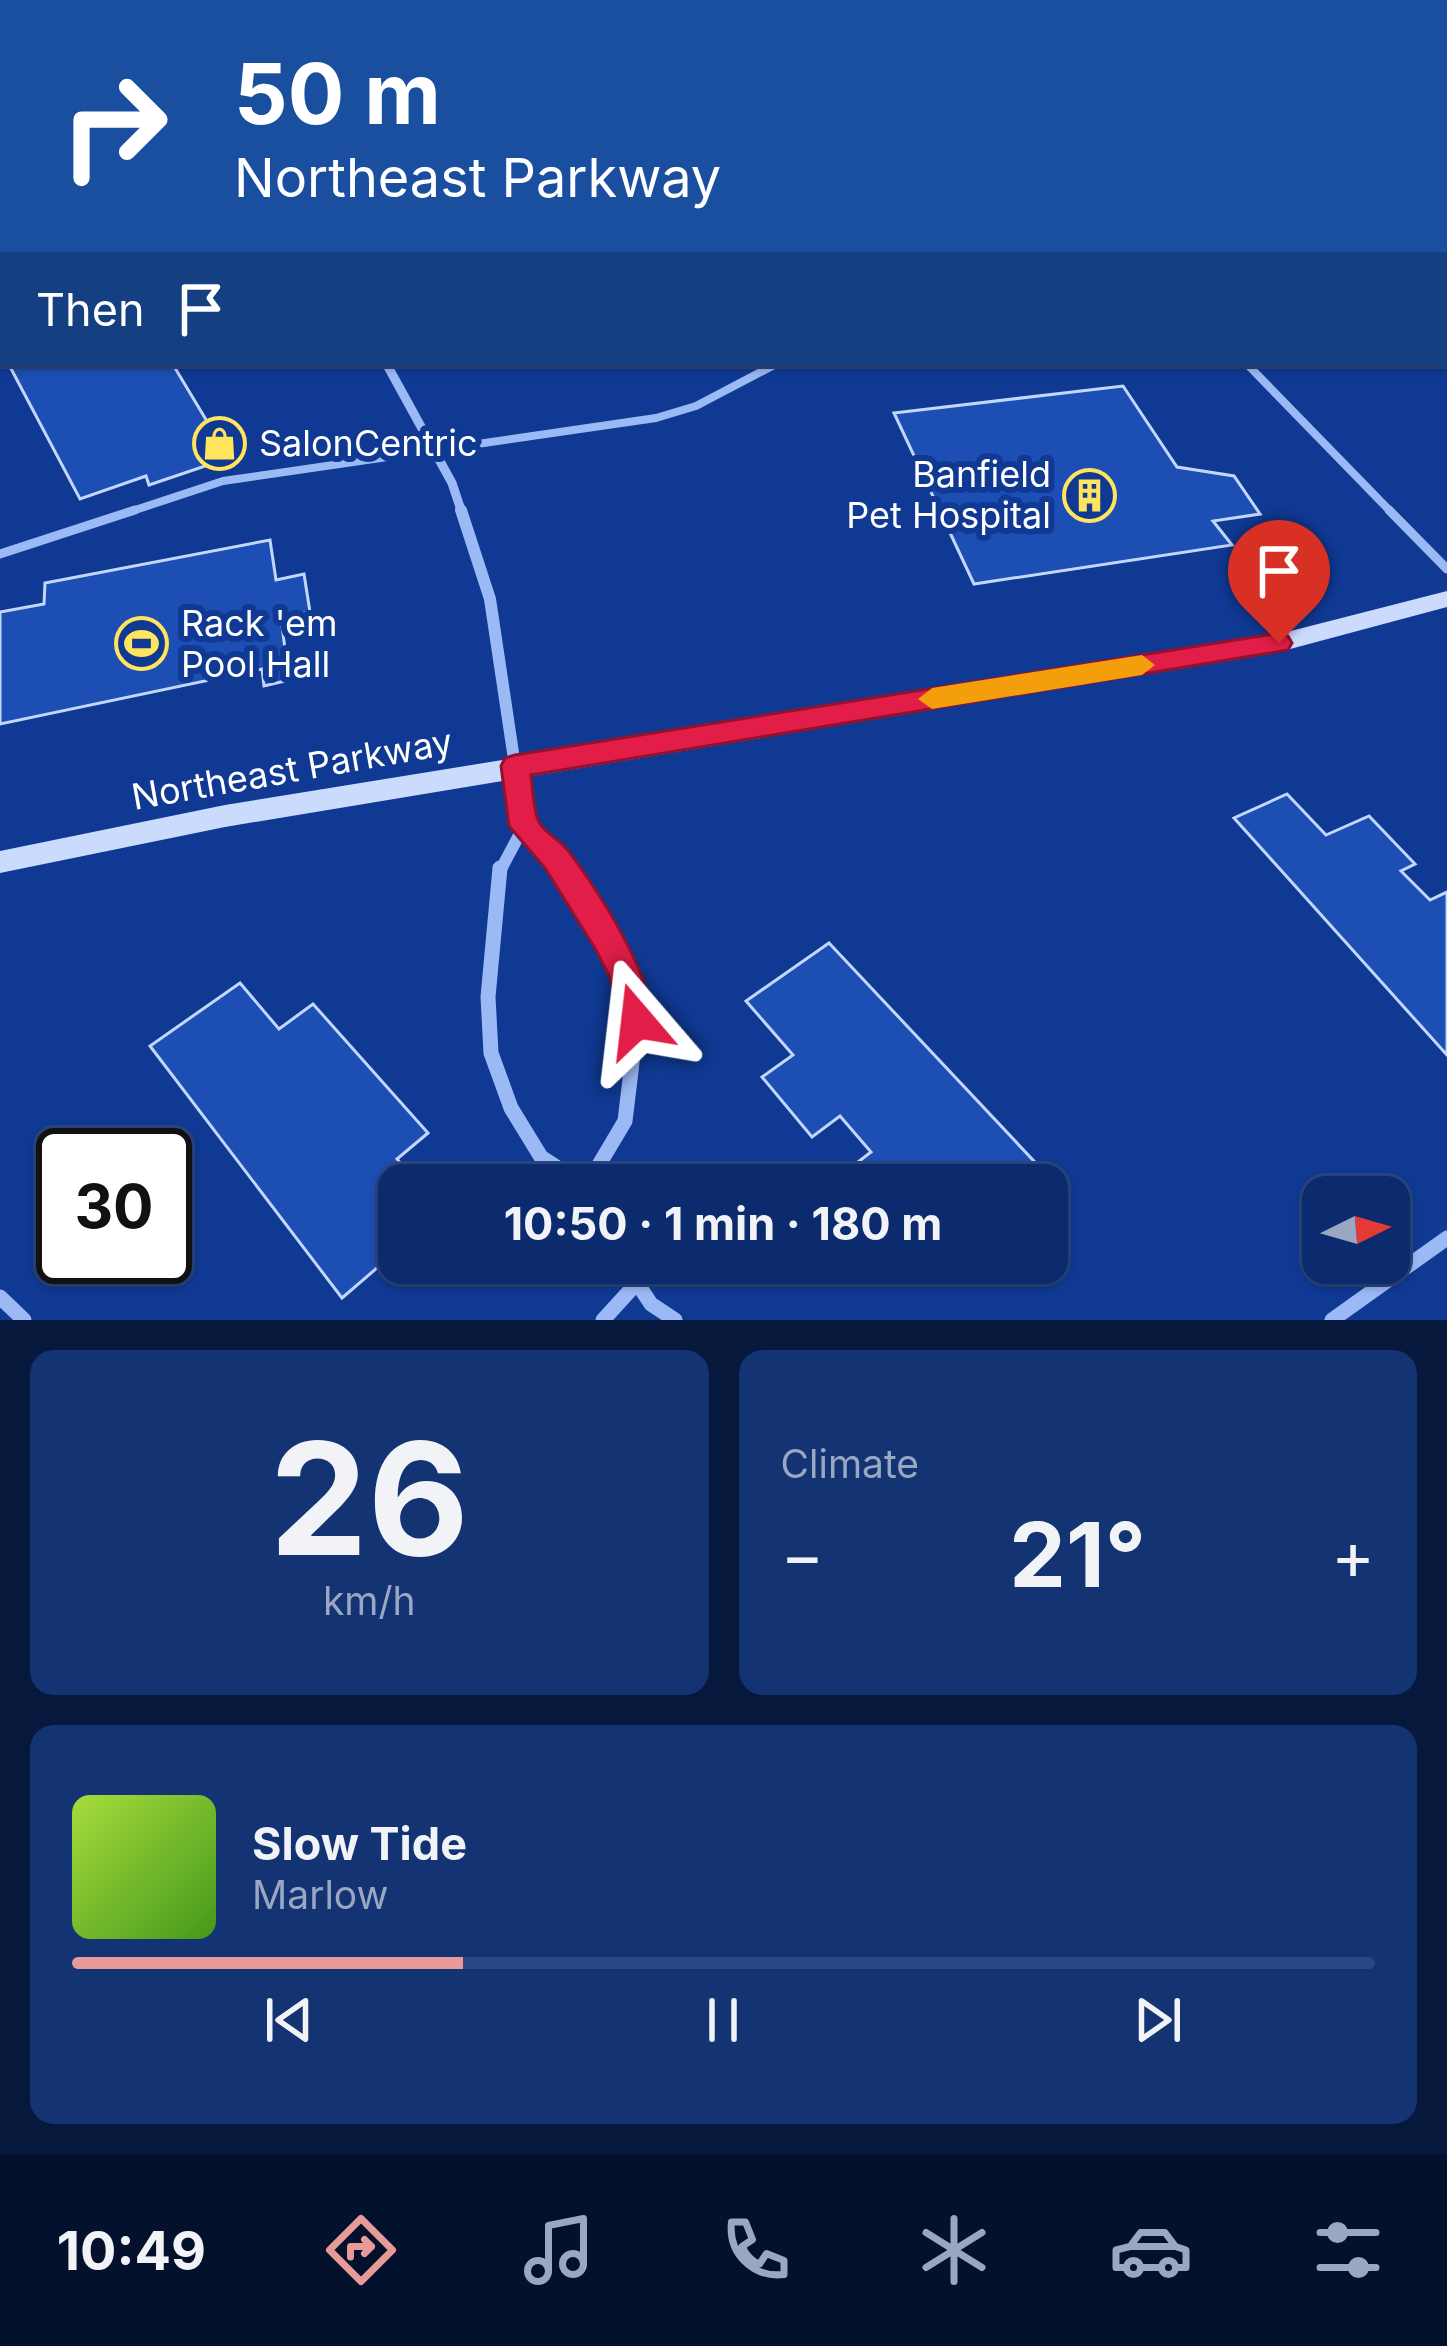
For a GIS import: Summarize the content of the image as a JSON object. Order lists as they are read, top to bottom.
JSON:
{
  "streets": {
    "street": ["Northeast Parkway"]
  },
  "places": {
    "shop": ["SalonCentric"],
    "building": ["Banfield Pet Hospital"],
    "sports": ["Rack 'em Pool Hall"]
  },
  "north": "right",
  "page": {
    "turn": ["50 m", "Northeast Parkway"],
    "then": "Then",
    "limit": "30",
    "trip": "10:50 · 1 min · 180 m",
    "tile": [
      ["26", "km/h"],
      "Climate"
    ],
    "heat": ["−", "21°", "+"],
    "song": ["Slow Tide", "Marlow"],
    "tabs": "10:49"
  }
}
